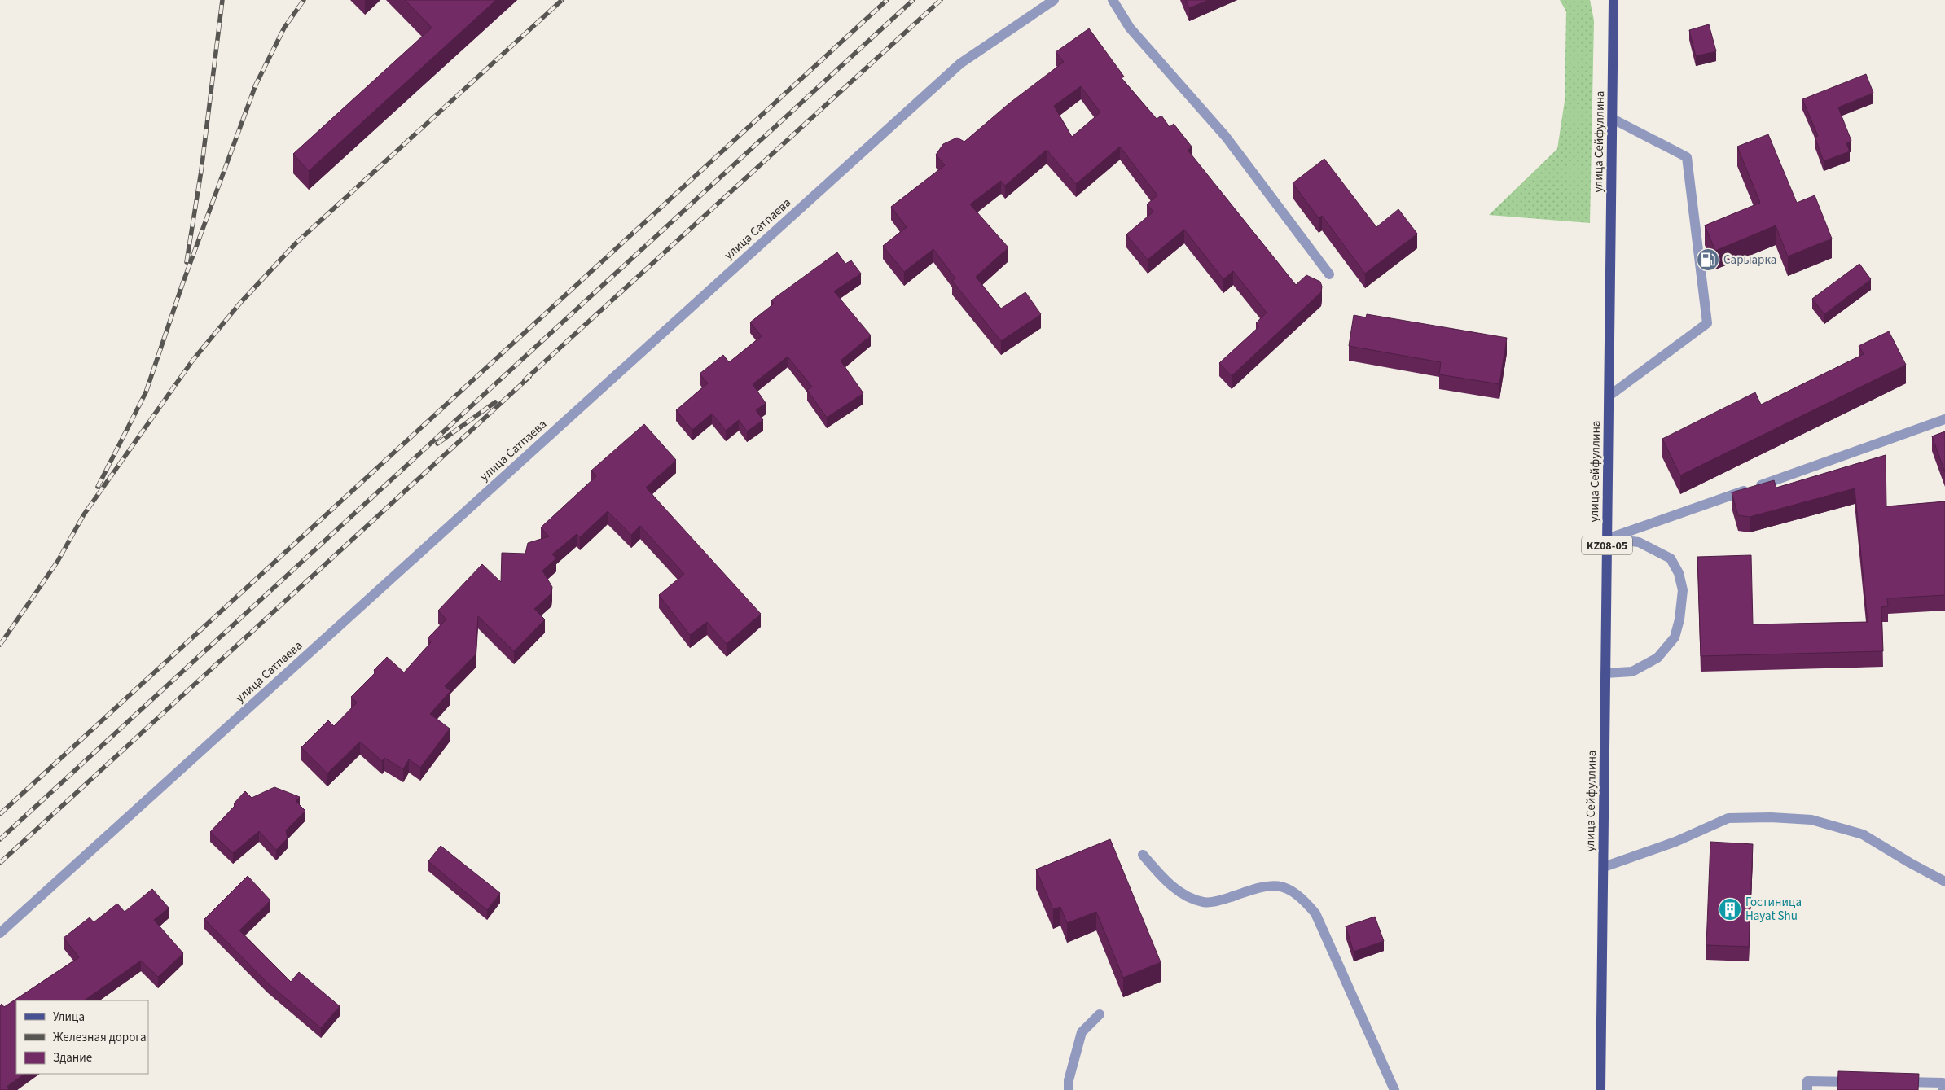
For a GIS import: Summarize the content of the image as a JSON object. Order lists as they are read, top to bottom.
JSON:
{
  "streets": {
    "main road": ["улица Сейфуллина", "KZ08-05"],
    "street": ["улица Сатпаева"]
  },
  "places": {
    "fuel station": ["Сарыарка"],
    "building": ["Гостиница Hayat Shu"]
  },
  "legend": ["Улица", "Железная дорога", "Здание"]
}
